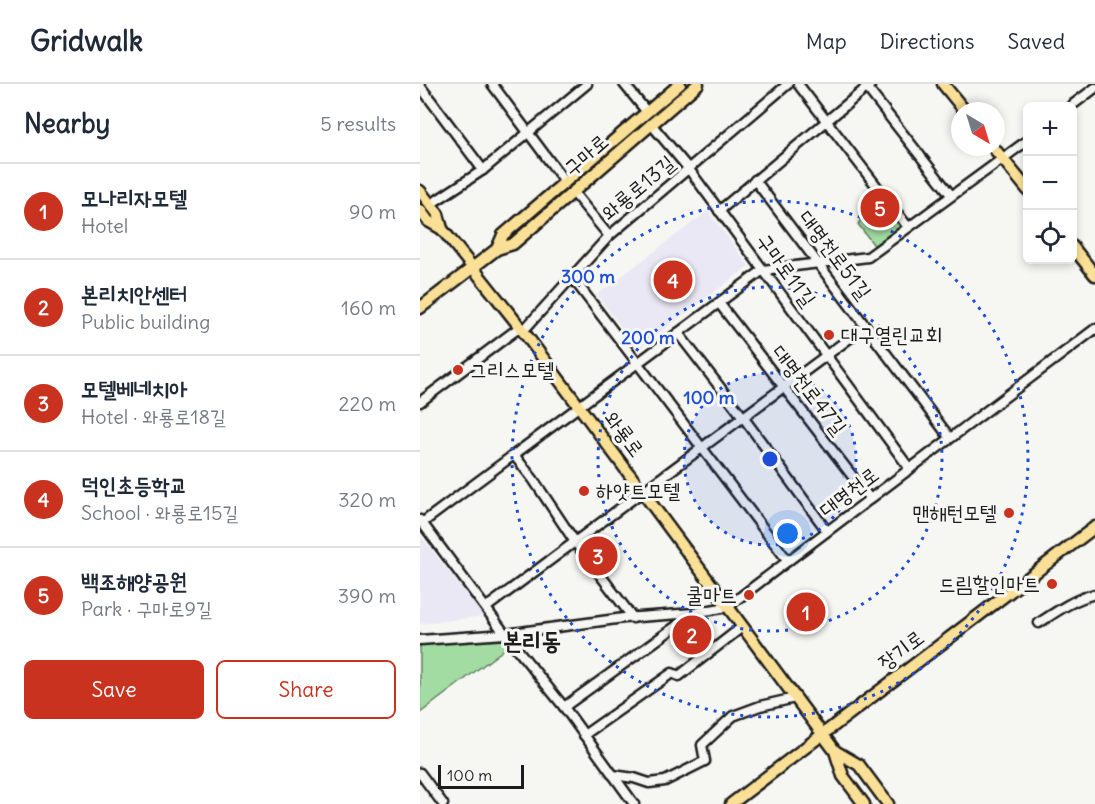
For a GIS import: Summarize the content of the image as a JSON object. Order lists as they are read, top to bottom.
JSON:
{
  "streets": {
    "main road": ["구마로", "와룡로", "장기로"],
    "street": [
      "와룡로13길",
      "대명천로51길",
      "구마로11길",
      "대명천로47길",
      "대명천로"
    ]
  },
  "crossings": [
    ["구마로", "구마로11길"],
    ["구마로", "와룡로"],
    ["와룡로13길", "구마로11길"],
    ["와룡로13길", "와룡로"],
    ["대명천로51길", "대명천로"],
    ["구마로11길", "대명천로"],
    ["대명천로47길", "대명천로"],
    ["와룡로", "대명천로"],
    ["와룡로", "장기로"]
  ],
  "districts": ["본리동"],
  "places": [
    "대구열린교회",
    "그리스모텔",
    "하얏트모텔",
    "맨해턴모텔",
    "드림할인마트",
    "쿨마트"
  ],
  "scale_bar": "100 m",
  "north": "bottom right",
  "page": {
    "header": "Gridwalk",
    "nav": ["Map", "Directions", "Saved"],
    "heading": ["Nearby", "5 results"],
    "map_buttons": ["+", "−"],
    "list": [
      {
        "mark": "1",
        "name": "모나리자모텔",
        "note": "Hotel",
        "value": "90 m"
      },
      {
        "mark": "2",
        "name": "본리치안센터",
        "note": "Public building",
        "value": "160 m"
      },
      {
        "mark": "3",
        "name": "모텔베네치아",
        "note": "Hotel · 와룡로18길",
        "value": "220 m"
      },
      {
        "mark": "4",
        "name": "덕인초등학교",
        "note": "School · 와룡로15길",
        "value": "320 m"
      },
      {
        "mark": "5",
        "name": "백조해양공원",
        "note": "Park · 구마로9길",
        "value": "390 m"
      }
    ],
    "pins": [
      "5",
      "4",
      "3",
      "1",
      "2"
    ],
    "buttons": ["Save", "Share"],
    "scale": "100 m"
  },
  "rings": ["300 m", "200 m", "100 m"]
}
